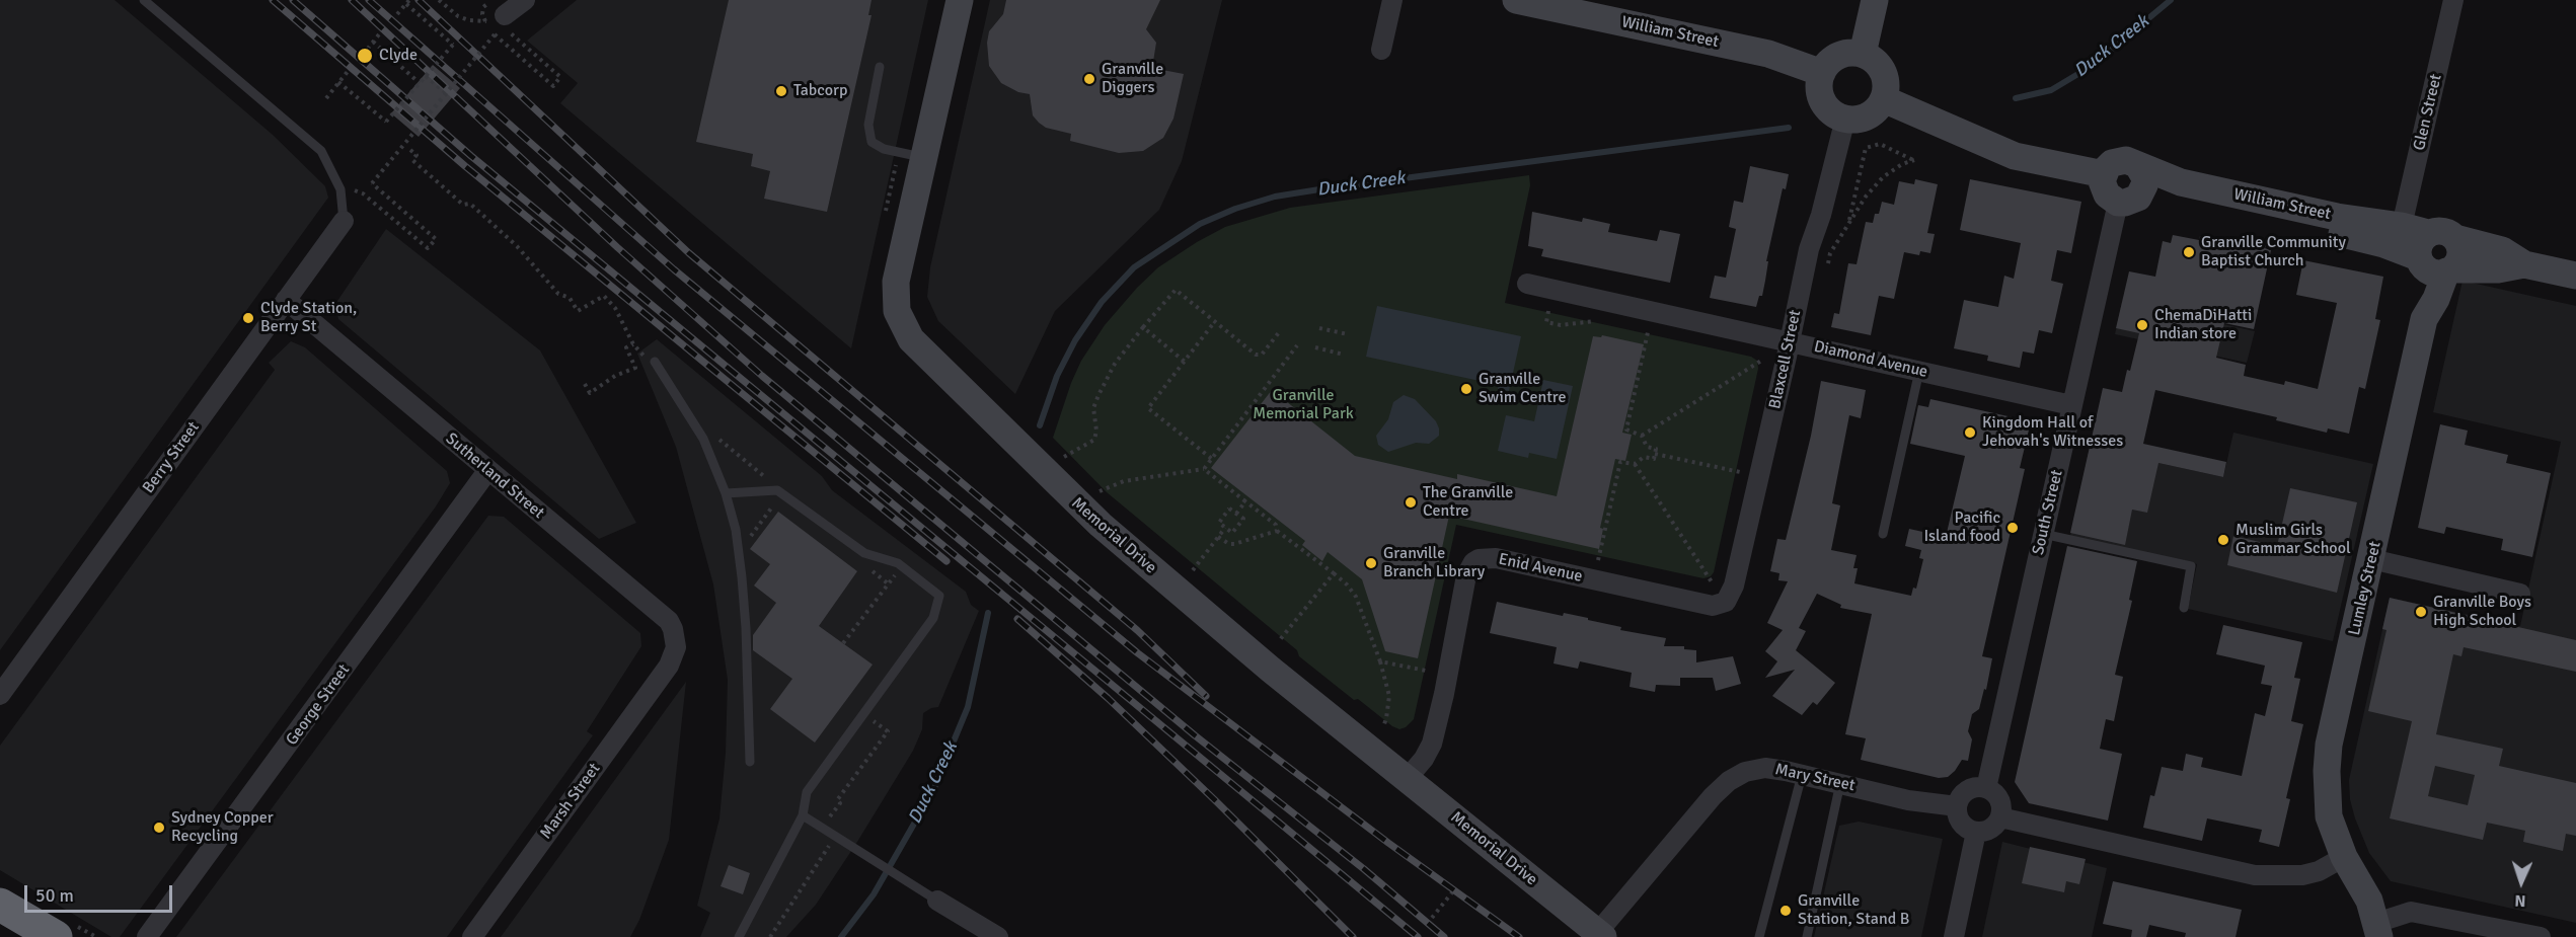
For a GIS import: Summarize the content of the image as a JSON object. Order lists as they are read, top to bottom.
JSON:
{
  "streets": {
    "street": [
      "William Street",
      "Glen Street",
      "Blaxcell Street",
      "Diamond Avenue",
      "Berry Street",
      "Sutherland Street",
      "South Street",
      "Memorial Drive",
      "Enid Avenue",
      "Lumley Street",
      "George Street",
      "Mary Street",
      "Marsh Street"
    ]
  },
  "crossings": [
    ["William Street", "Glen Street"],
    ["William Street", "Blaxcell Street"],
    ["William Street", "South Street"],
    ["William Street", "Lumley Street"],
    ["Blaxcell Street", "Diamond Avenue"],
    ["Blaxcell Street", "Enid Avenue"],
    ["Diamond Avenue", "South Street"],
    ["Berry Street", "Sutherland Street"],
    ["Sutherland Street", "George Street"],
    ["Sutherland Street", "Marsh Street"],
    ["South Street", "Mary Street"],
    ["Memorial Drive", "Enid Avenue"],
    ["Memorial Drive", "Mary Street"]
  ],
  "water": ["Duck Creek"],
  "parks": ["Granville Memorial Park"],
  "places": [
    "Clyde",
    "Granville Diggers",
    "Tabcorp",
    "Granville Community Baptist Church",
    "Clyde Station, Berry St",
    "ChemaDiHatti Indian store",
    "Granville Swim Centre",
    "Kingdom Hall of Jehovah's Witnesses",
    "The Granville Centre",
    "Pacific Island food",
    "Muslim Girls Grammar School",
    "Granville Branch Library",
    "Granville Boys High School",
    "Sydney Copper Recycling",
    "Granville Station, Stand B"
  ],
  "scale_bar": "50 m",
  "north": "bottom"
}
